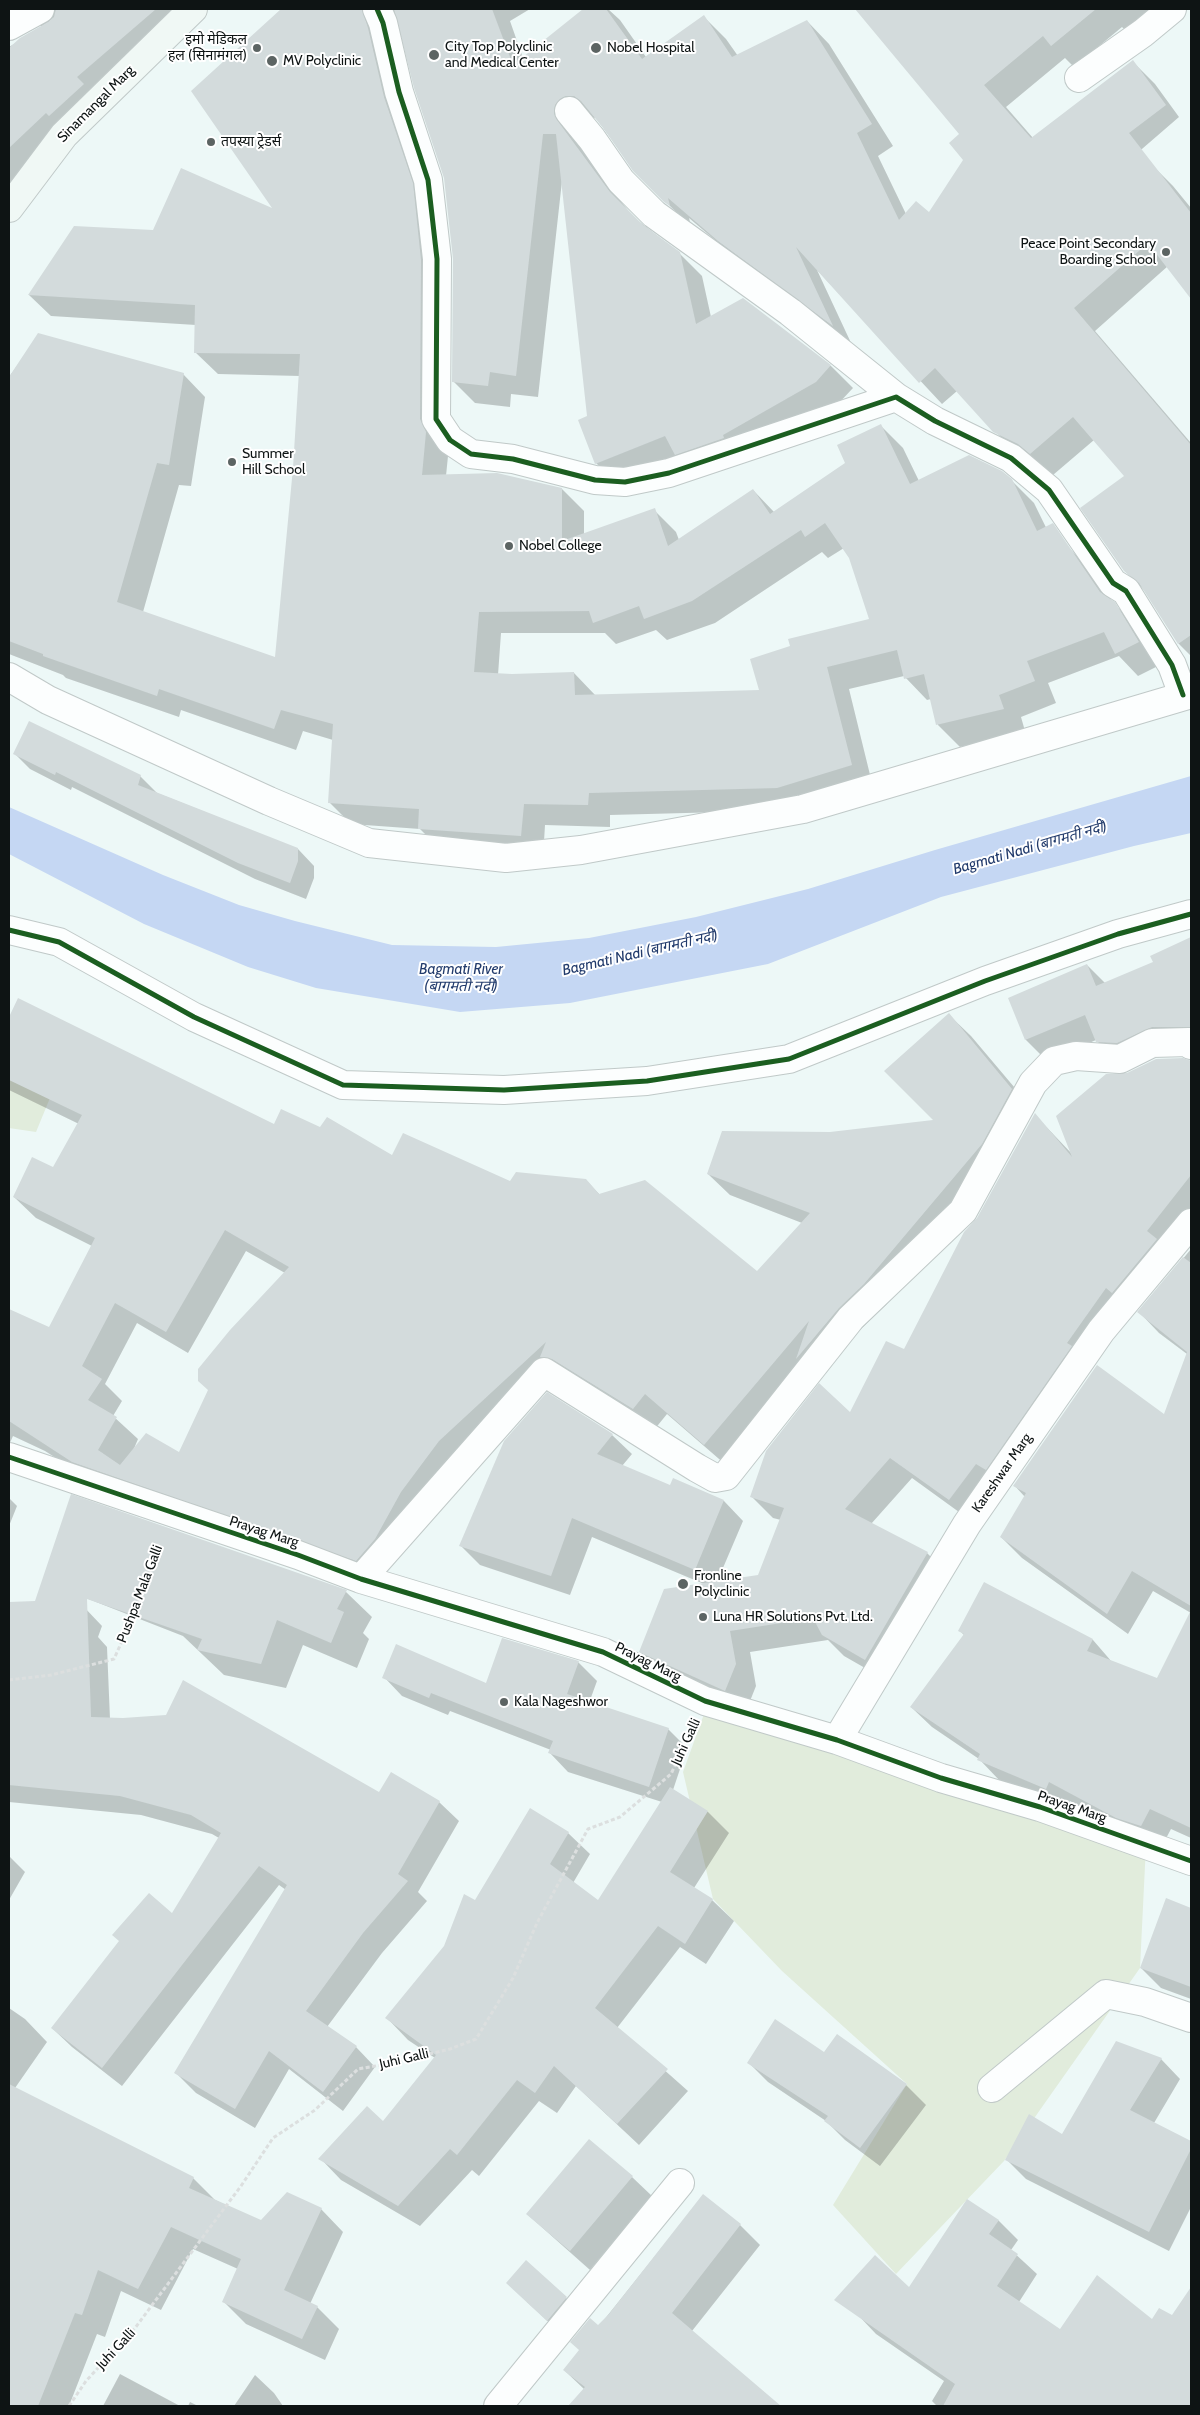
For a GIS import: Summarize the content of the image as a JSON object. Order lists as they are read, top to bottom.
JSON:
{
  "streets": {
    "main road": ["Sinamangal Marg"],
    "street": ["Kareshwar Marg", "Prayag Marg"],
    "path": ["Pushpa Mala Galli", "Juhi Galli"]
  },
  "crossings": [
    ["Kareshwar Marg", "Prayag Marg"],
    ["Prayag Marg", "Pushpa Mala Galli"],
    ["Prayag Marg", "Juhi Galli"]
  ],
  "water": ["Bagmati Nadi (बागमती नदी)", "Bagmati River (बागमती नदी)"],
  "places": [
    "इमो मेडिकल हल (सिनामंगल)",
    "Nobel Hospital",
    "City Top Polyclinic and Medical Center",
    "MV Polyclinic",
    "तपस्या ट्रेडर्स",
    "Peace Point Secondary Boarding School",
    "Summer Hill School",
    "Nobel College",
    "Fronline Polyclinic",
    "Luna HR Solutions Pvt. Ltd.",
    "Kala Nageshwor"
  ]
}
